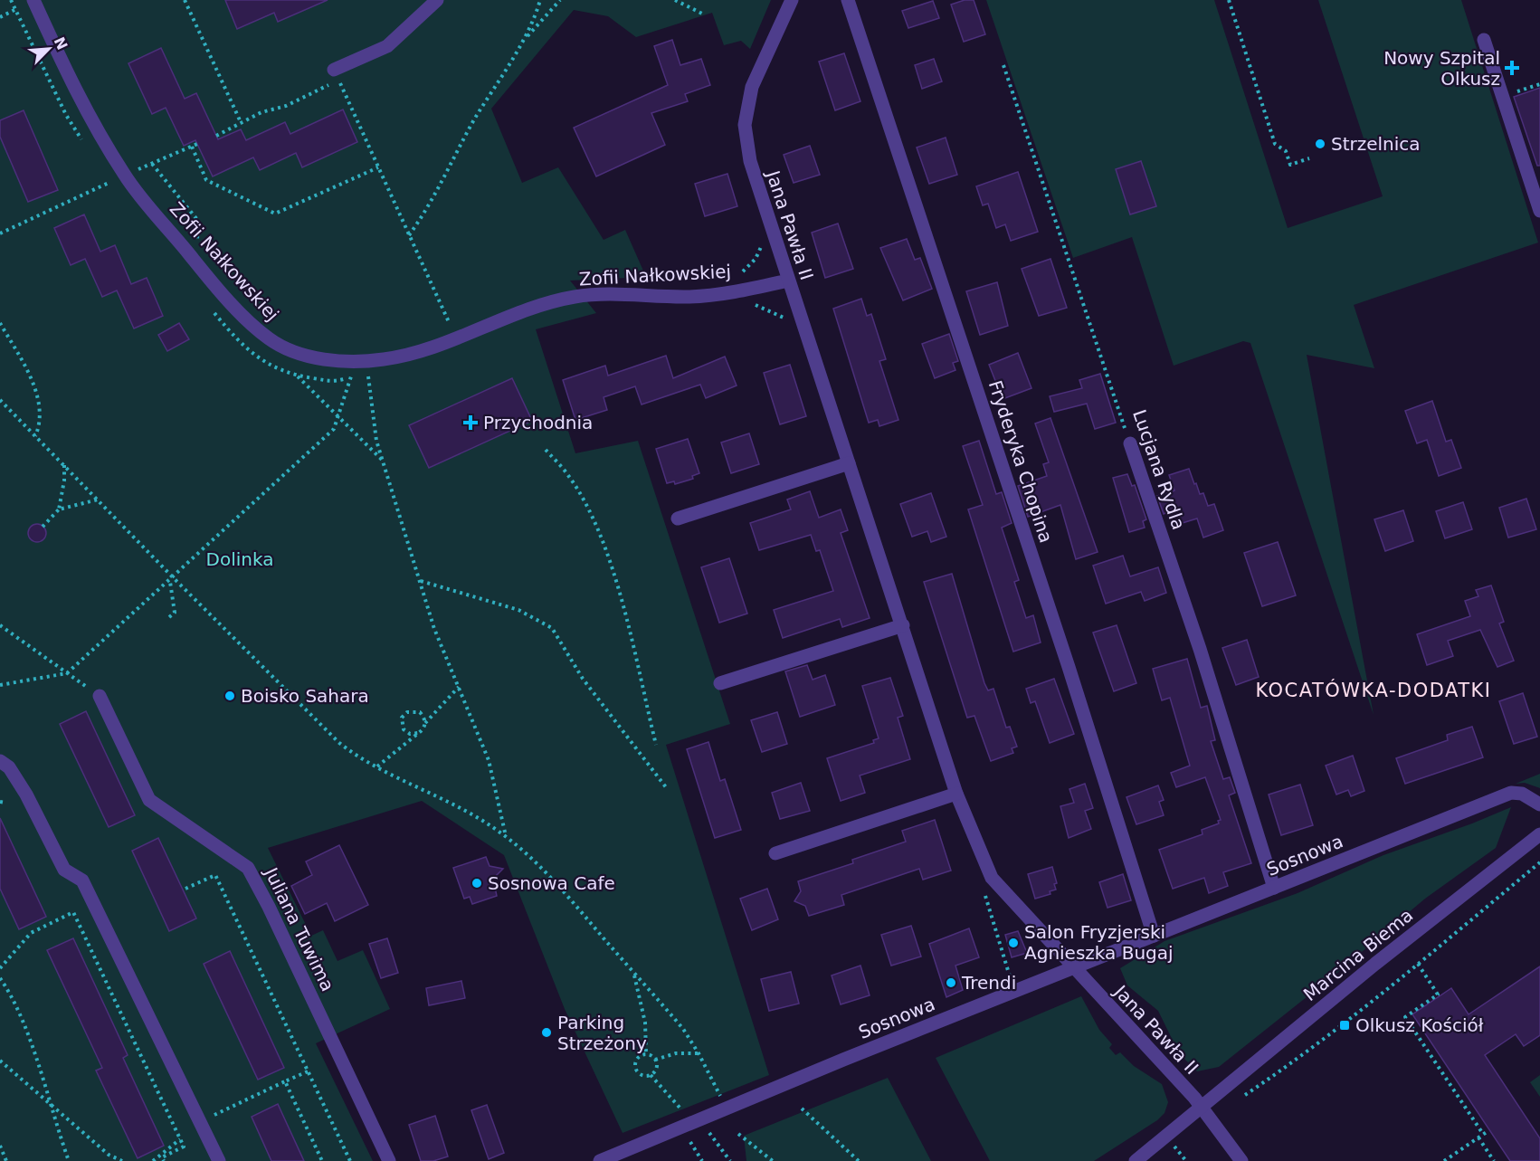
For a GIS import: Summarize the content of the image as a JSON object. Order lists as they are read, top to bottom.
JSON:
{
  "streets": {
    "street": [
      "Jana Pawła II",
      "Zofii Nałkowskiej",
      "Fryderyka Chopina",
      "Lucjana Rydla",
      "Sosnowa",
      "Juliana Tuwima",
      "Marcina Biema"
    ]
  },
  "crossings": [
    ["Jana Pawła II", "Zofii Nałkowskiej"],
    ["Jana Pawła II", "Sosnowa"],
    ["Jana Pawła II", "Marcina Biema"],
    ["Fryderyka Chopina", "Sosnowa"],
    ["Lucjana Rydla", "Sosnowa"]
  ],
  "districts": ["KOCATÓWKA-DODATKI"],
  "parks": ["Dolinka"],
  "places": {
    "health": ["Nowy Szpital Olkusz", "Przychodnia"],
    "other": [
      "Strzelnica",
      "Boisko Sahara",
      "Sosnowa Cafe",
      "Salon Fryzjerski Agnieszka Bugaj",
      "Trendi",
      "Parking Strzeżony"
    ],
    "transit": ["Olkusz Kościół"]
  },
  "north": "top right"
}
